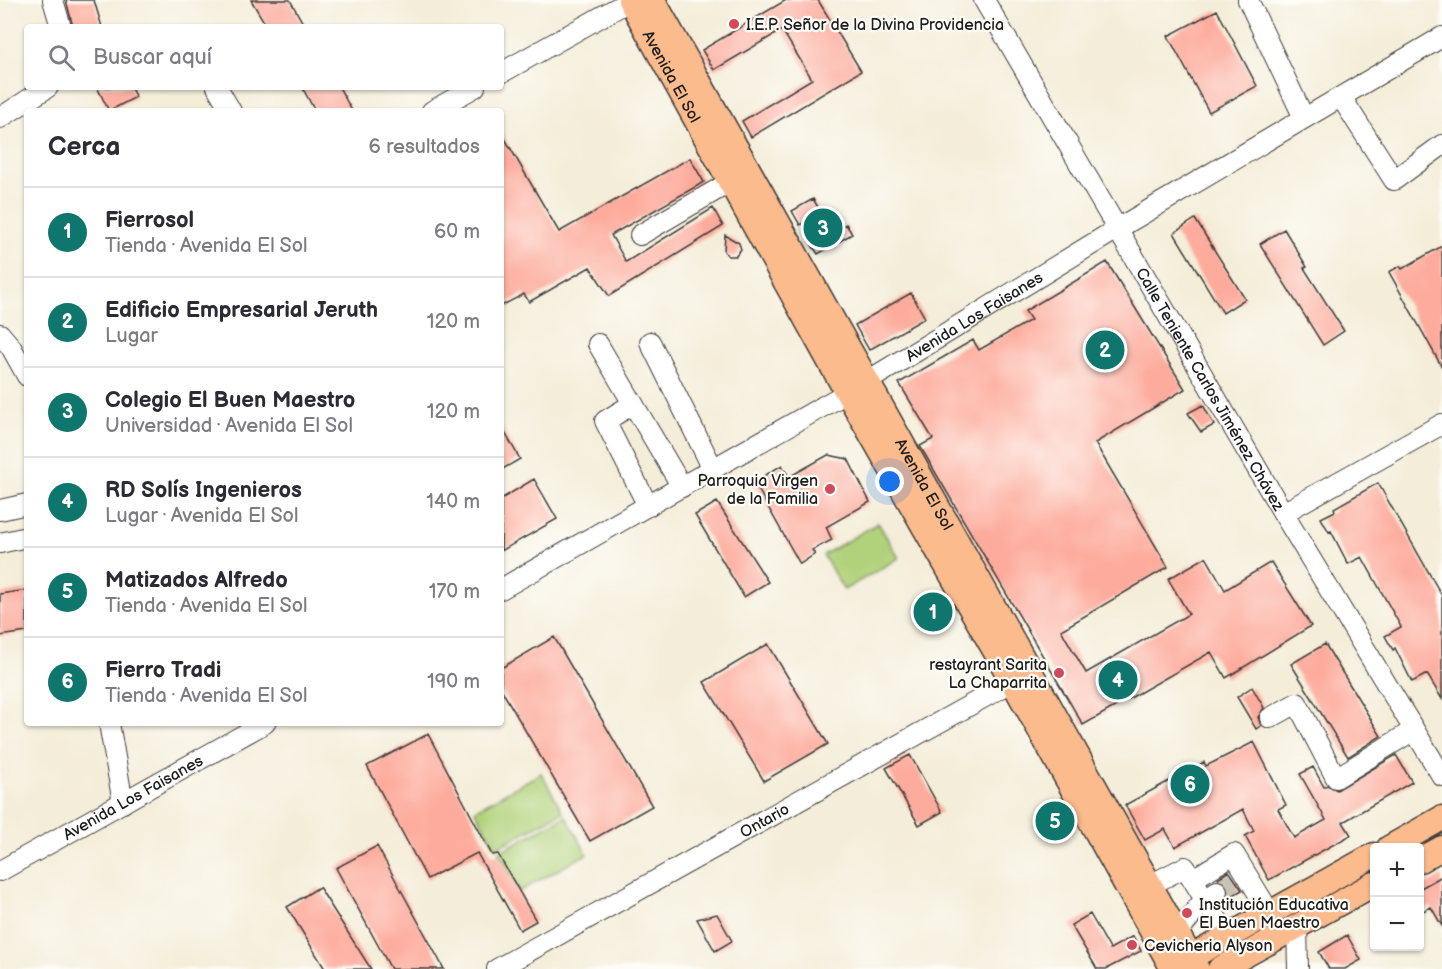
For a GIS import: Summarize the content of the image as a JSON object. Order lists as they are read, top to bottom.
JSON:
{
  "streets": {
    "main road": ["Avenida El Sol"],
    "street": ["Avenida Los Faisanes", "Calle Teniente Carlos Jiménez Chávez", "Ontario"]
  },
  "crossings": [
    ["Avenida El Sol", "Avenida Los Faisanes"],
    ["Avenida El Sol", "Ontario"],
    ["Avenida Los Faisanes", "Calle Teniente Carlos Jiménez Chávez"]
  ],
  "places": [
    "I.E.P. Señor de la Divina Providencia",
    "Parroquia Virgen de la Familia",
    "restayrant Sarita La Chaparrita",
    "Institución Educativa El Buen Maestro",
    "Cevicheria Alyson"
  ],
  "page": {
    "search": "Buscar aquí",
    "heading": ["Cerca", "6 resultados"],
    "list": [
      {
        "mark": "1",
        "name": "Fierrosol",
        "note": "Tienda · Avenida El Sol",
        "value": "60 m"
      },
      {
        "mark": "2",
        "name": "Edificio Empresarial Jeruth",
        "note": "Lugar",
        "value": "120 m"
      },
      {
        "mark": "3",
        "name": "Colegio El Buen Maestro",
        "note": "Universidad · Avenida El Sol",
        "value": "120 m"
      },
      {
        "mark": "4",
        "name": "RD Solís Ingenieros",
        "note": "Lugar · Avenida El Sol",
        "value": "140 m"
      },
      {
        "mark": "5",
        "name": "Matizados Alfredo",
        "note": "Tienda · Avenida El Sol",
        "value": "170 m"
      },
      {
        "mark": "6",
        "name": "Fierro Tradi",
        "note": "Tienda · Avenida El Sol",
        "value": "190 m"
      }
    ],
    "pins": [
      "3",
      "2",
      "1",
      "4",
      "6",
      "5"
    ],
    "map_buttons": ["+", "−"]
  }
}
